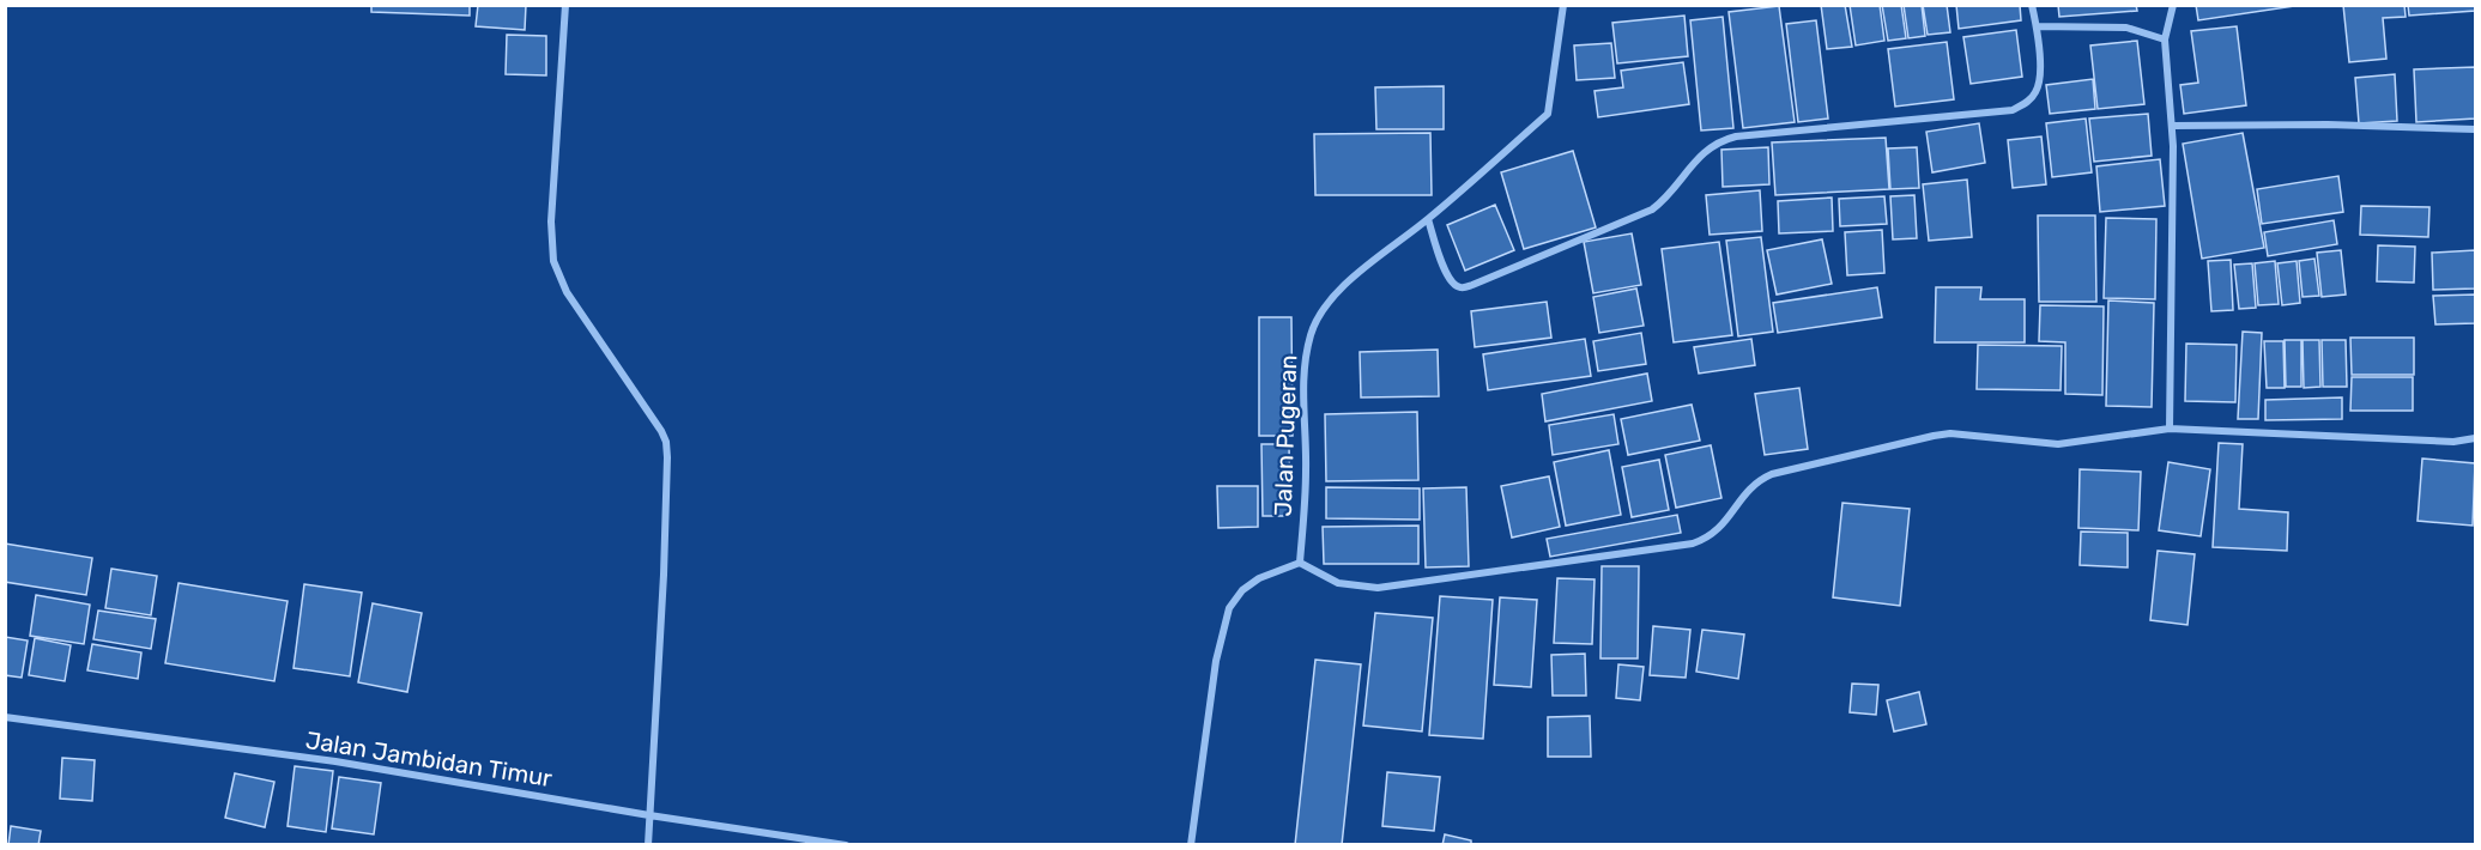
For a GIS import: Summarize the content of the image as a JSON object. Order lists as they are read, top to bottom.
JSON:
{
  "streets": {
    "street": ["Jalan Pugeran", "Jalan Jambidan Timur"]
  }
}
